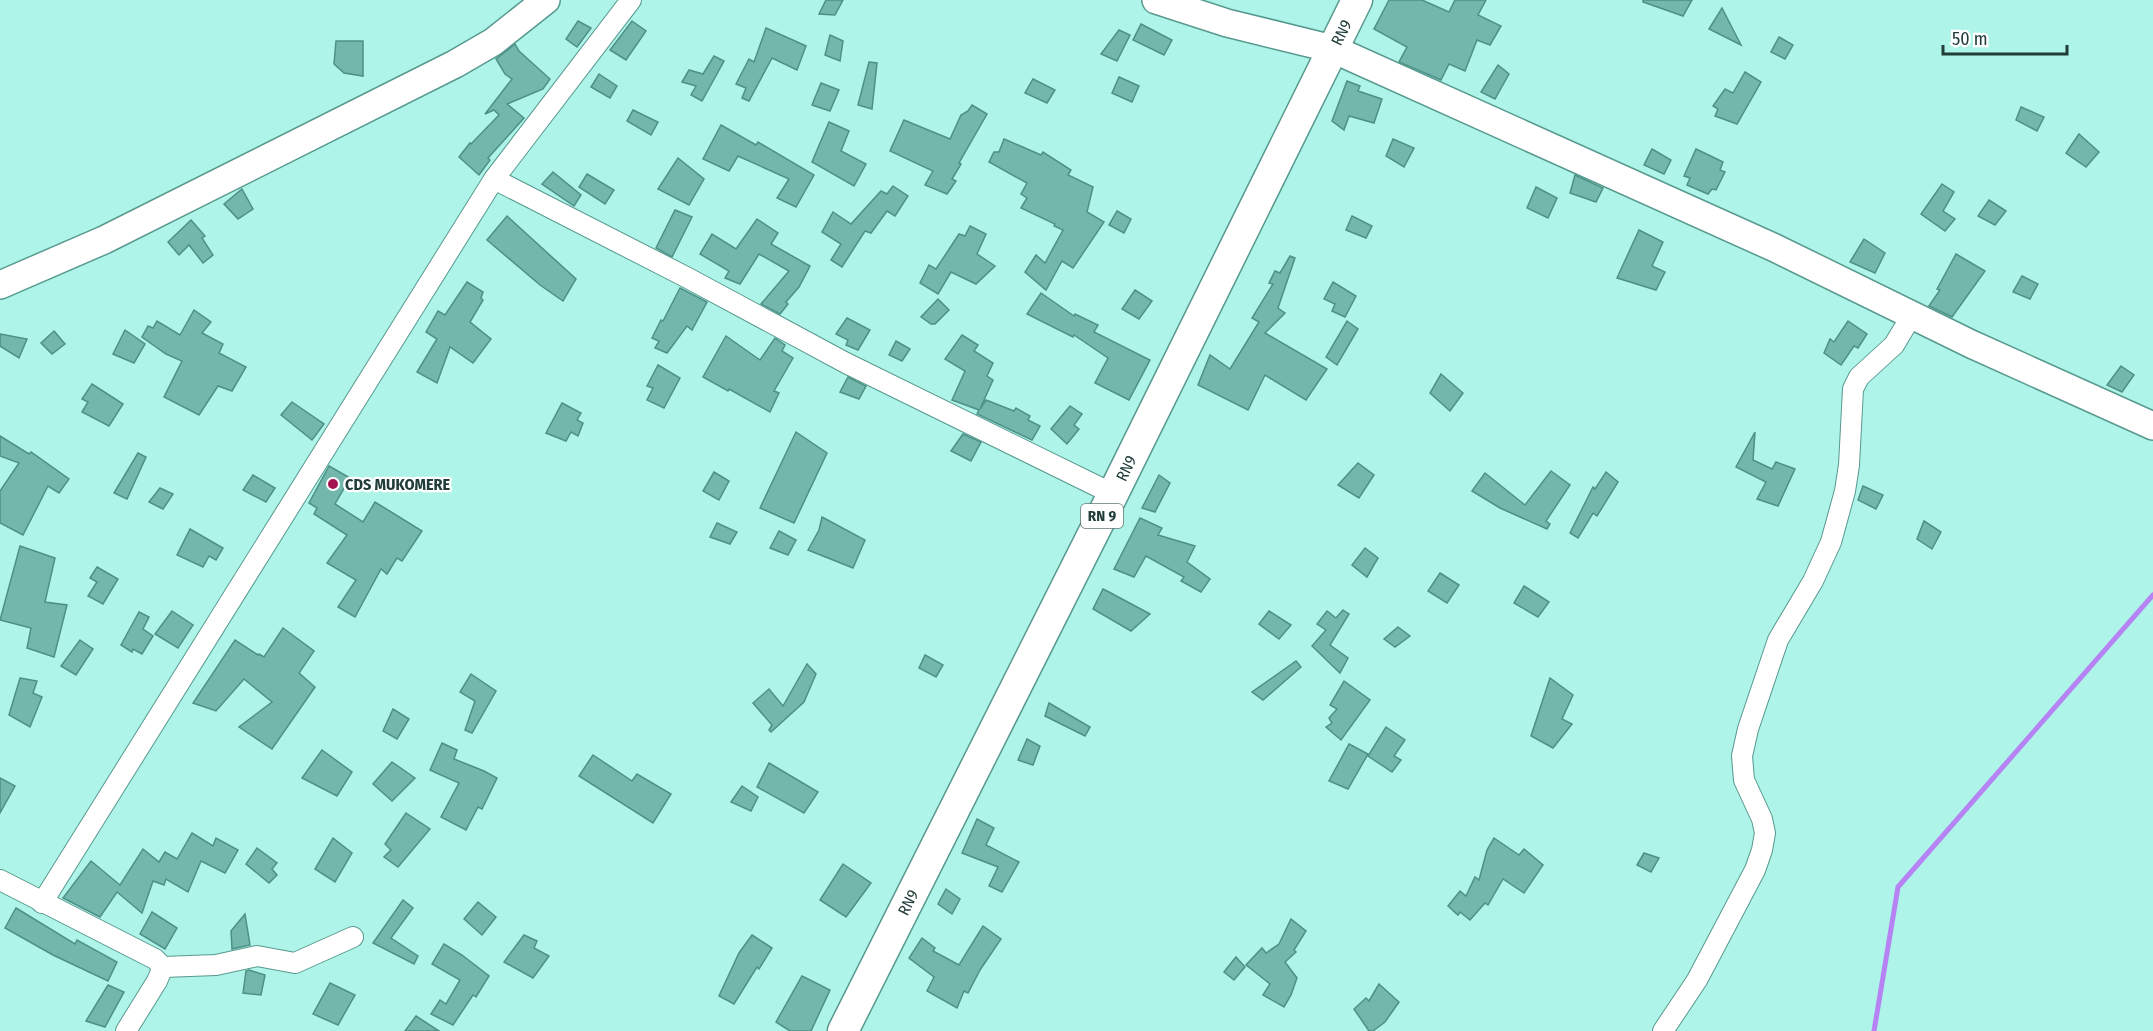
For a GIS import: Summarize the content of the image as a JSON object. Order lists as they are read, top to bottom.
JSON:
{
  "streets": {
    "main road": ["RN9", "RN 9"]
  },
  "places": ["CDS MUKOMERE"],
  "scale_bar": "50 m"
}
